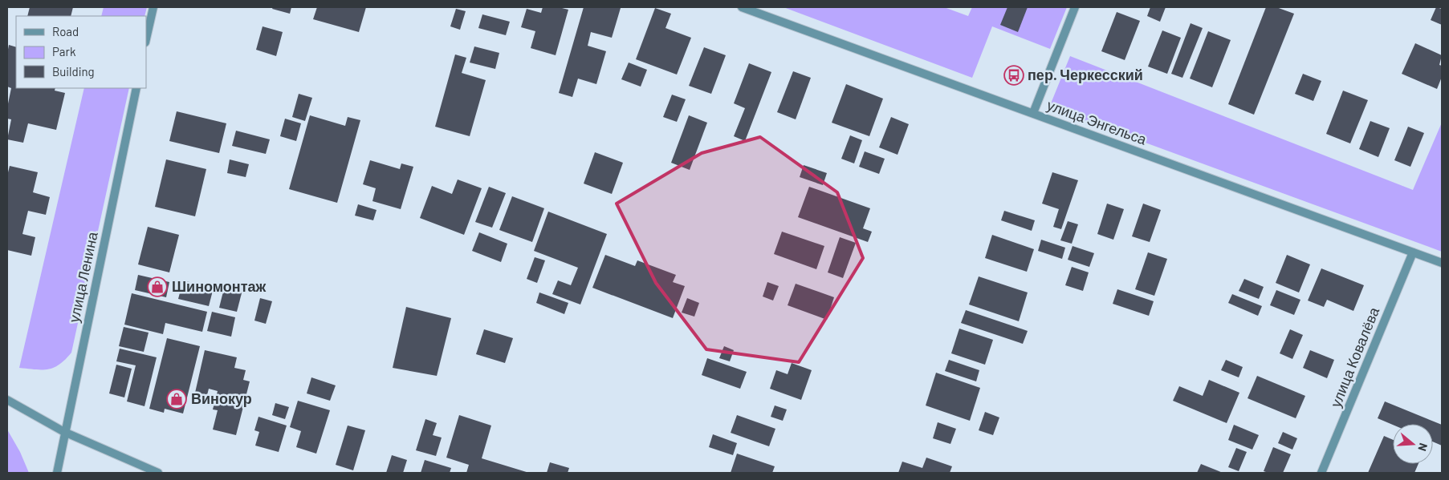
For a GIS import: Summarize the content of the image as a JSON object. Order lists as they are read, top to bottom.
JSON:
{
  "streets": {
    "street": ["улица Энгельса", "улица Ленина", "улица Ковалёва"]
  },
  "crossings": [
    ["улица Энгельса", "улица Ковалёва"]
  ],
  "places": {
    "bus stop": ["пер. Черкесский"],
    "shop": ["Шиномонтаж", "Винокур"]
  },
  "legend": ["Road", "Park", "Building"],
  "north": "right"
}
